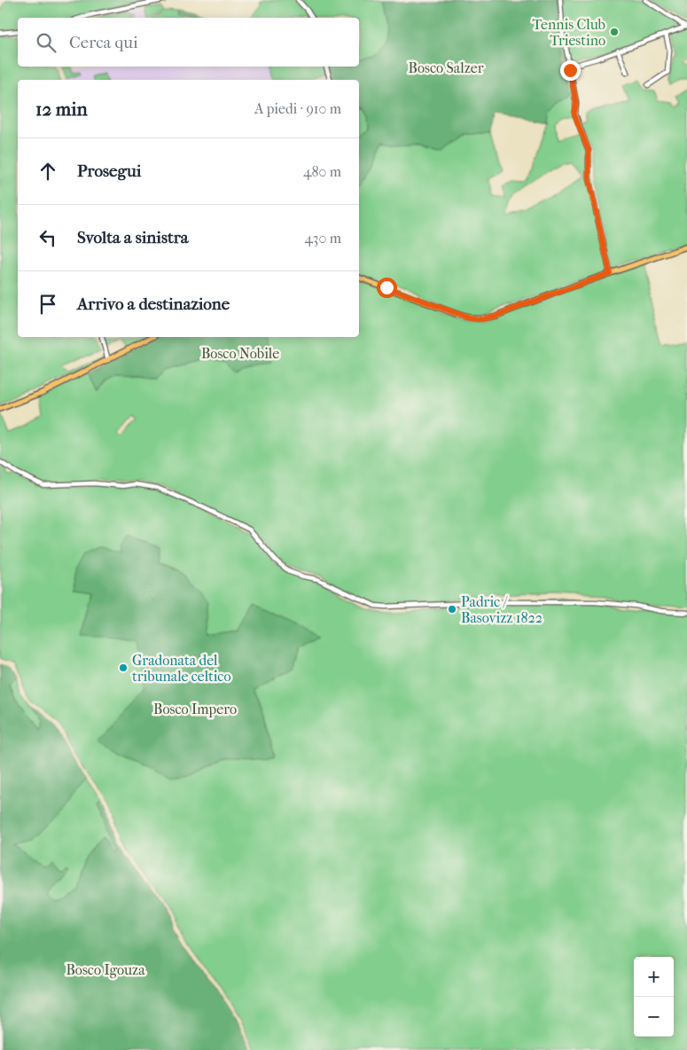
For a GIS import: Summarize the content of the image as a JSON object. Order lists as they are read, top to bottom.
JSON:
{
  "parks": [
    "Bosco Salzer",
    "Bosco Nobile",
    "Bosco Impero",
    "Bosco Igouza"
  ],
  "places": ["Tennis Club Triestino", "Padric / Basovizz 1822", "Gradonata del tribunale celtico"],
  "page": {
    "search": "Cerca qui",
    "heading": ["12 min", "A piedi · 910 m"],
    "list": [
      ["Prosegui", "480 m"],
      ["Svolta a sinistra", "430 m"],
      "Arrivo a destinazione"
    ],
    "map_buttons": ["+", "−"]
  }
}
